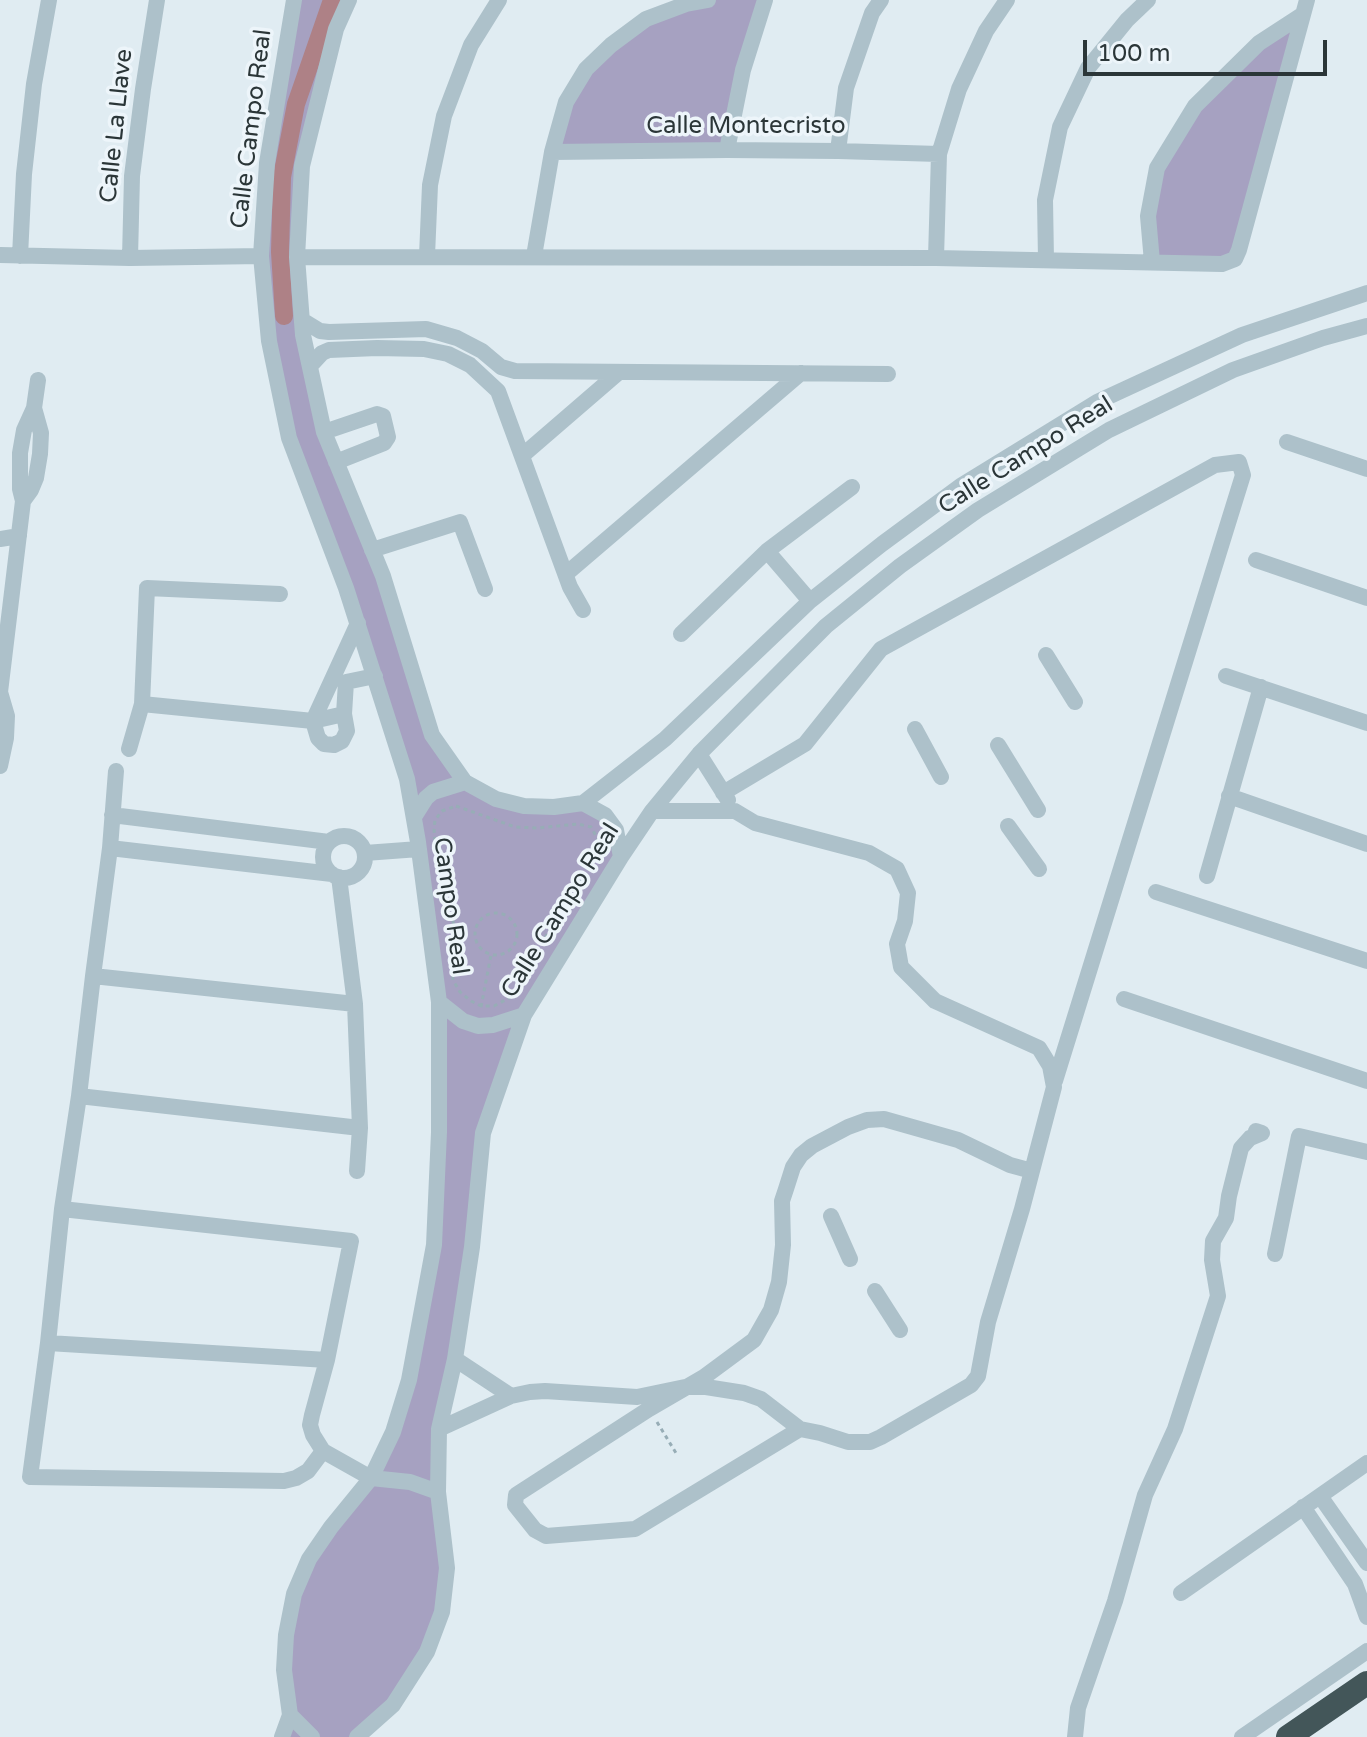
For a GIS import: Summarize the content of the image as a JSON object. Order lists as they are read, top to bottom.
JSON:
{
  "streets": {
    "street": [
      "Calle La Llave",
      "Calle Montecristo",
      "Calle Campo Real",
      "Campo Real"
    ]
  },
  "crossings": [
    ["Calle Campo Real", "Campo Real"]
  ],
  "scale_bar": "100 m"
}
